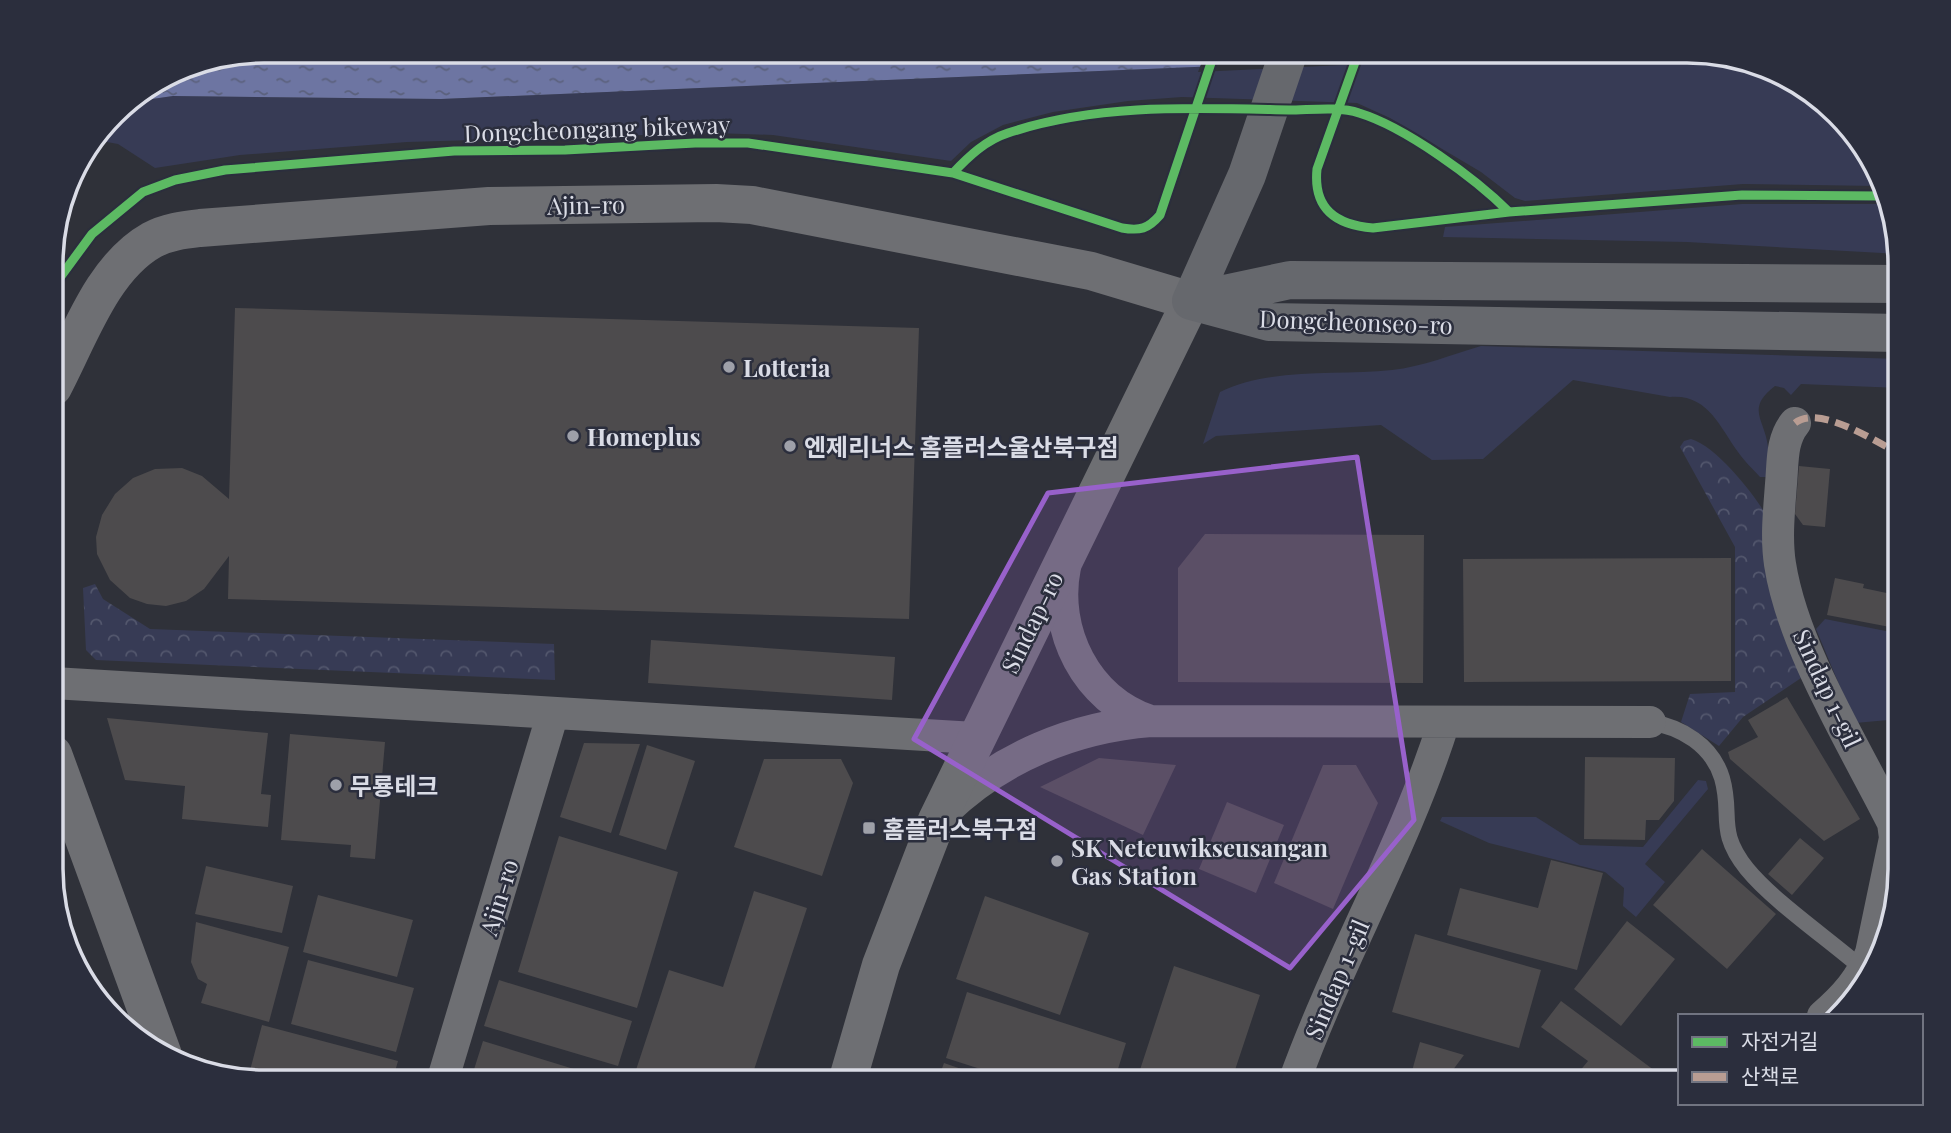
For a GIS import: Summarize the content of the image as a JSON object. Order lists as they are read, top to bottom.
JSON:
{
  "streets": {
    "main road": ["Dongcheonseo-ro", "Sindap-ro"],
    "street": ["Ajin-ro", "Sindap 1-gil"],
    "cycle path": ["Dongcheongang bikeway"]
  },
  "crossings": [
    ["Ajin-ro", "Dongcheonseo-ro"],
    ["Ajin-ro", "Sindap-ro"],
    ["Dongcheonseo-ro", "Sindap-ro"]
  ],
  "places": {
    "other": [
      "Lotteria",
      "Homeplus",
      "엔제리너스 홈플러스울산북구점",
      "무룡테크",
      "SK Neteuwikseusangan Gas Station"
    ],
    "transit": ["홈플러스북구점"]
  },
  "legend": ["자전거길", "산책로"]
}
